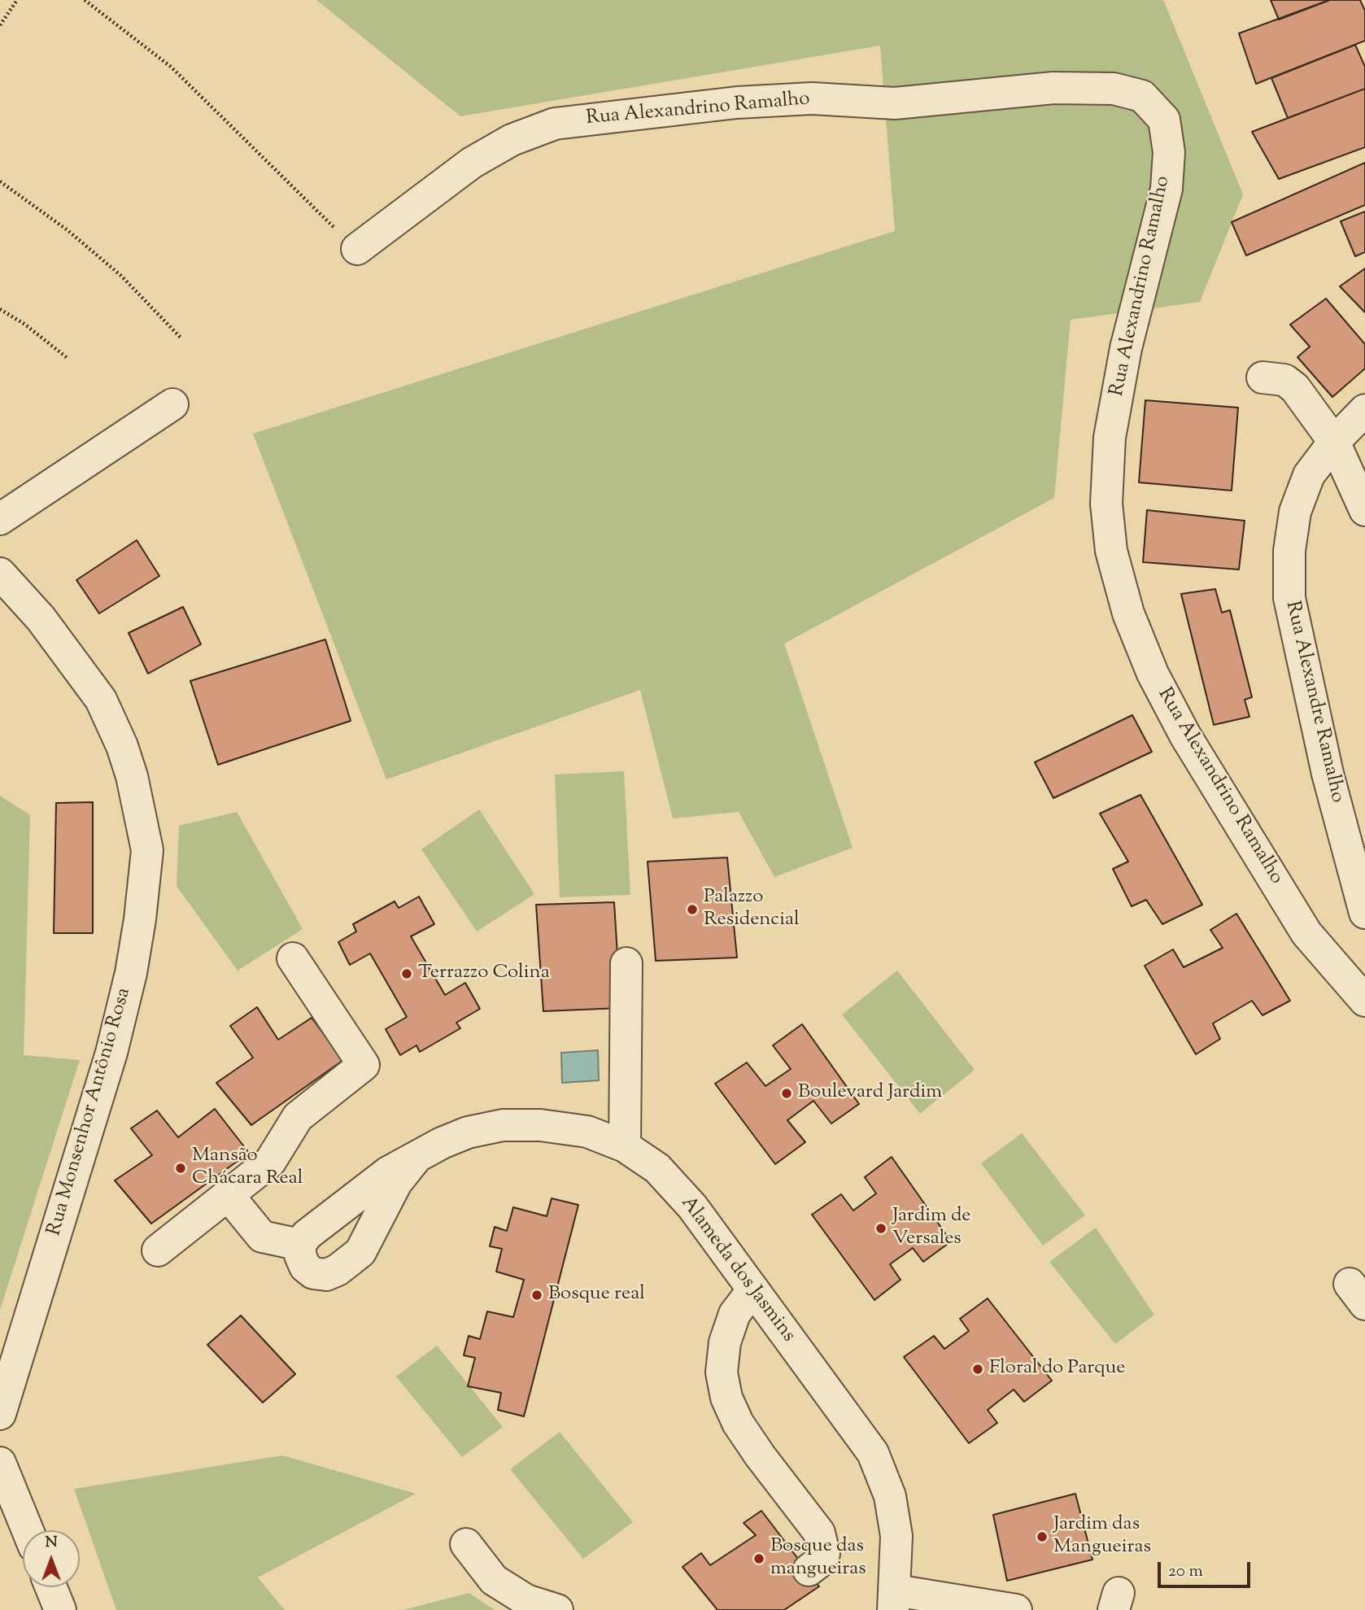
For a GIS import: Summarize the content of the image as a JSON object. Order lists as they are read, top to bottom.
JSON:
{
  "streets": {
    "street": [
      "Rua Alexandrino Ramalho",
      "Rua Alexandre Ramalho",
      "Rua Monsenhor Antônio Rosa",
      "Alameda dos Jasmins"
    ]
  },
  "places": [
    "Palazzo Residencial",
    "Terrazzo Colina",
    "Boulevard Jardim",
    "Mansão Chácara Real",
    "Jardim de Versales",
    "Bosque real",
    "Floral do Parque",
    "Jardim das Mangueiras",
    "Bosque das mangueiras"
  ],
  "scale_bar": "20 m",
  "north": "top"
}
